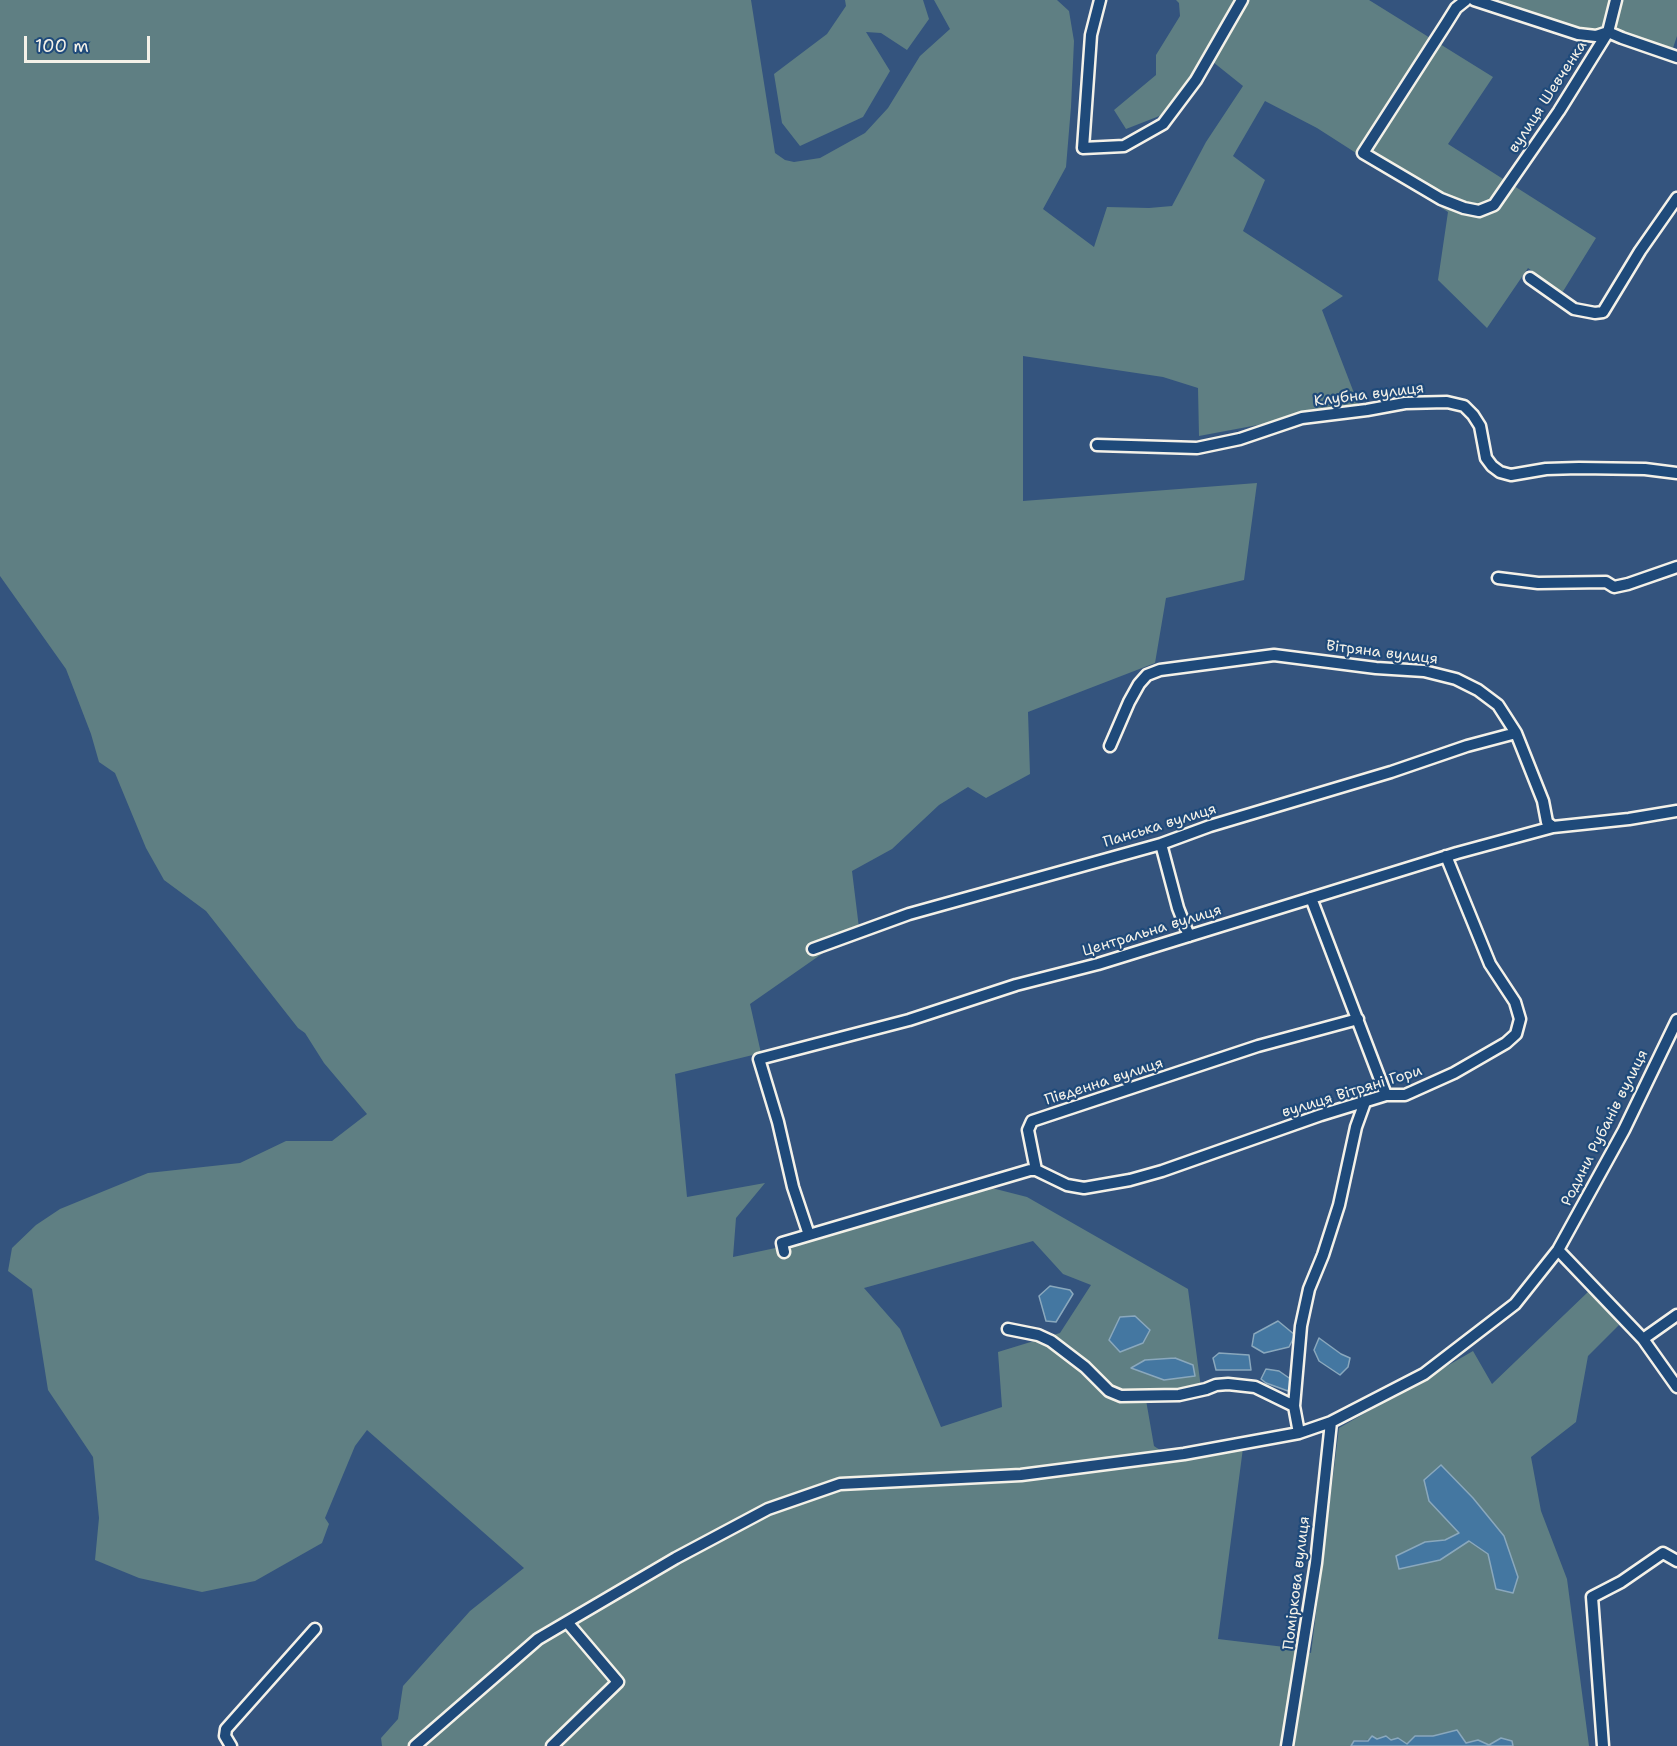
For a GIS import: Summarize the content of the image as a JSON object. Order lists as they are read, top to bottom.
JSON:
{
  "streets": {
    "street": [
      "вулиця Шевченка",
      "Клубна вулиця",
      "Вітряна вулиця",
      "Панська вулиця",
      "Центральна вулиця",
      "Південна вулиця",
      "вулиця Вітряні Гори",
      "Родини Рубанів вулиця",
      "Поміркова вулиця"
    ]
  },
  "crossings": [
    ["Вітряна вулиця", "Панська вулиця"],
    ["Вітряна вулиця", "Центральна вулиця"],
    ["Центральна вулиця", "вулиця Вітряні Гори"],
    ["Південна вулиця", "вулиця Вітряні Гори"],
    ["Родини Рубанів вулиця", "Поміркова вулиця"]
  ],
  "scale_bar": "100 m"
}
